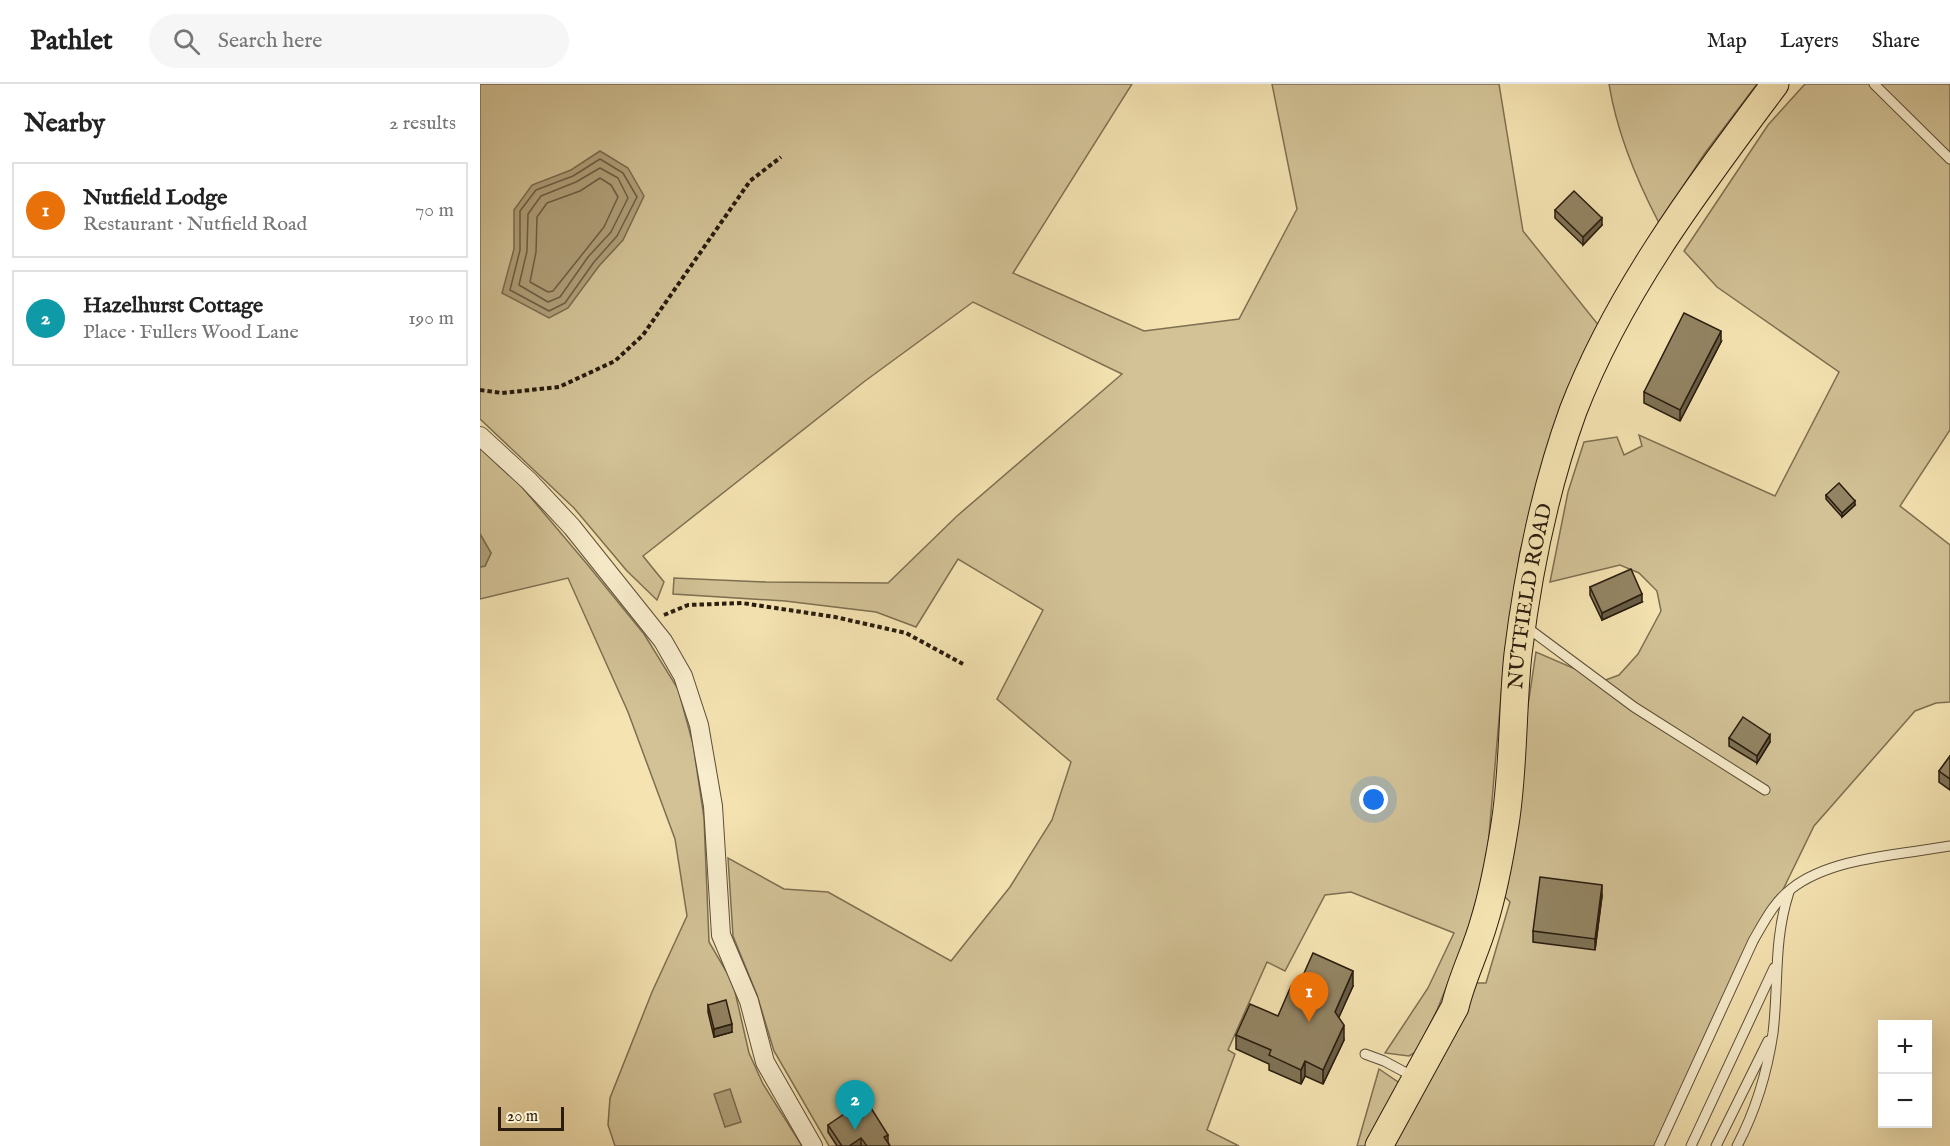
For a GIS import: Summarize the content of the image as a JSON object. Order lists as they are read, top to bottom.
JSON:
{
  "streets": {
    "main road": ["NUTFIELD ROAD"]
  },
  "scale_bar": "20 m",
  "page": {
    "header": "Pathlet",
    "search": "Search here",
    "nav": ["Map", "Layers", "Share"],
    "heading": ["Nearby", "2 results"],
    "list": [
      {
        "mark": "1",
        "name": "Nutfield Lodge",
        "note": "Restaurant · Nutfield Road",
        "value": "70 m"
      },
      {
        "mark": "2",
        "name": "Hazelhurst Cottage",
        "note": "Place · Fullers Wood Lane",
        "value": "190 m"
      }
    ],
    "pins": ["1", "2"],
    "map_buttons": ["+", "−"],
    "scale": "20 m"
  }
}
